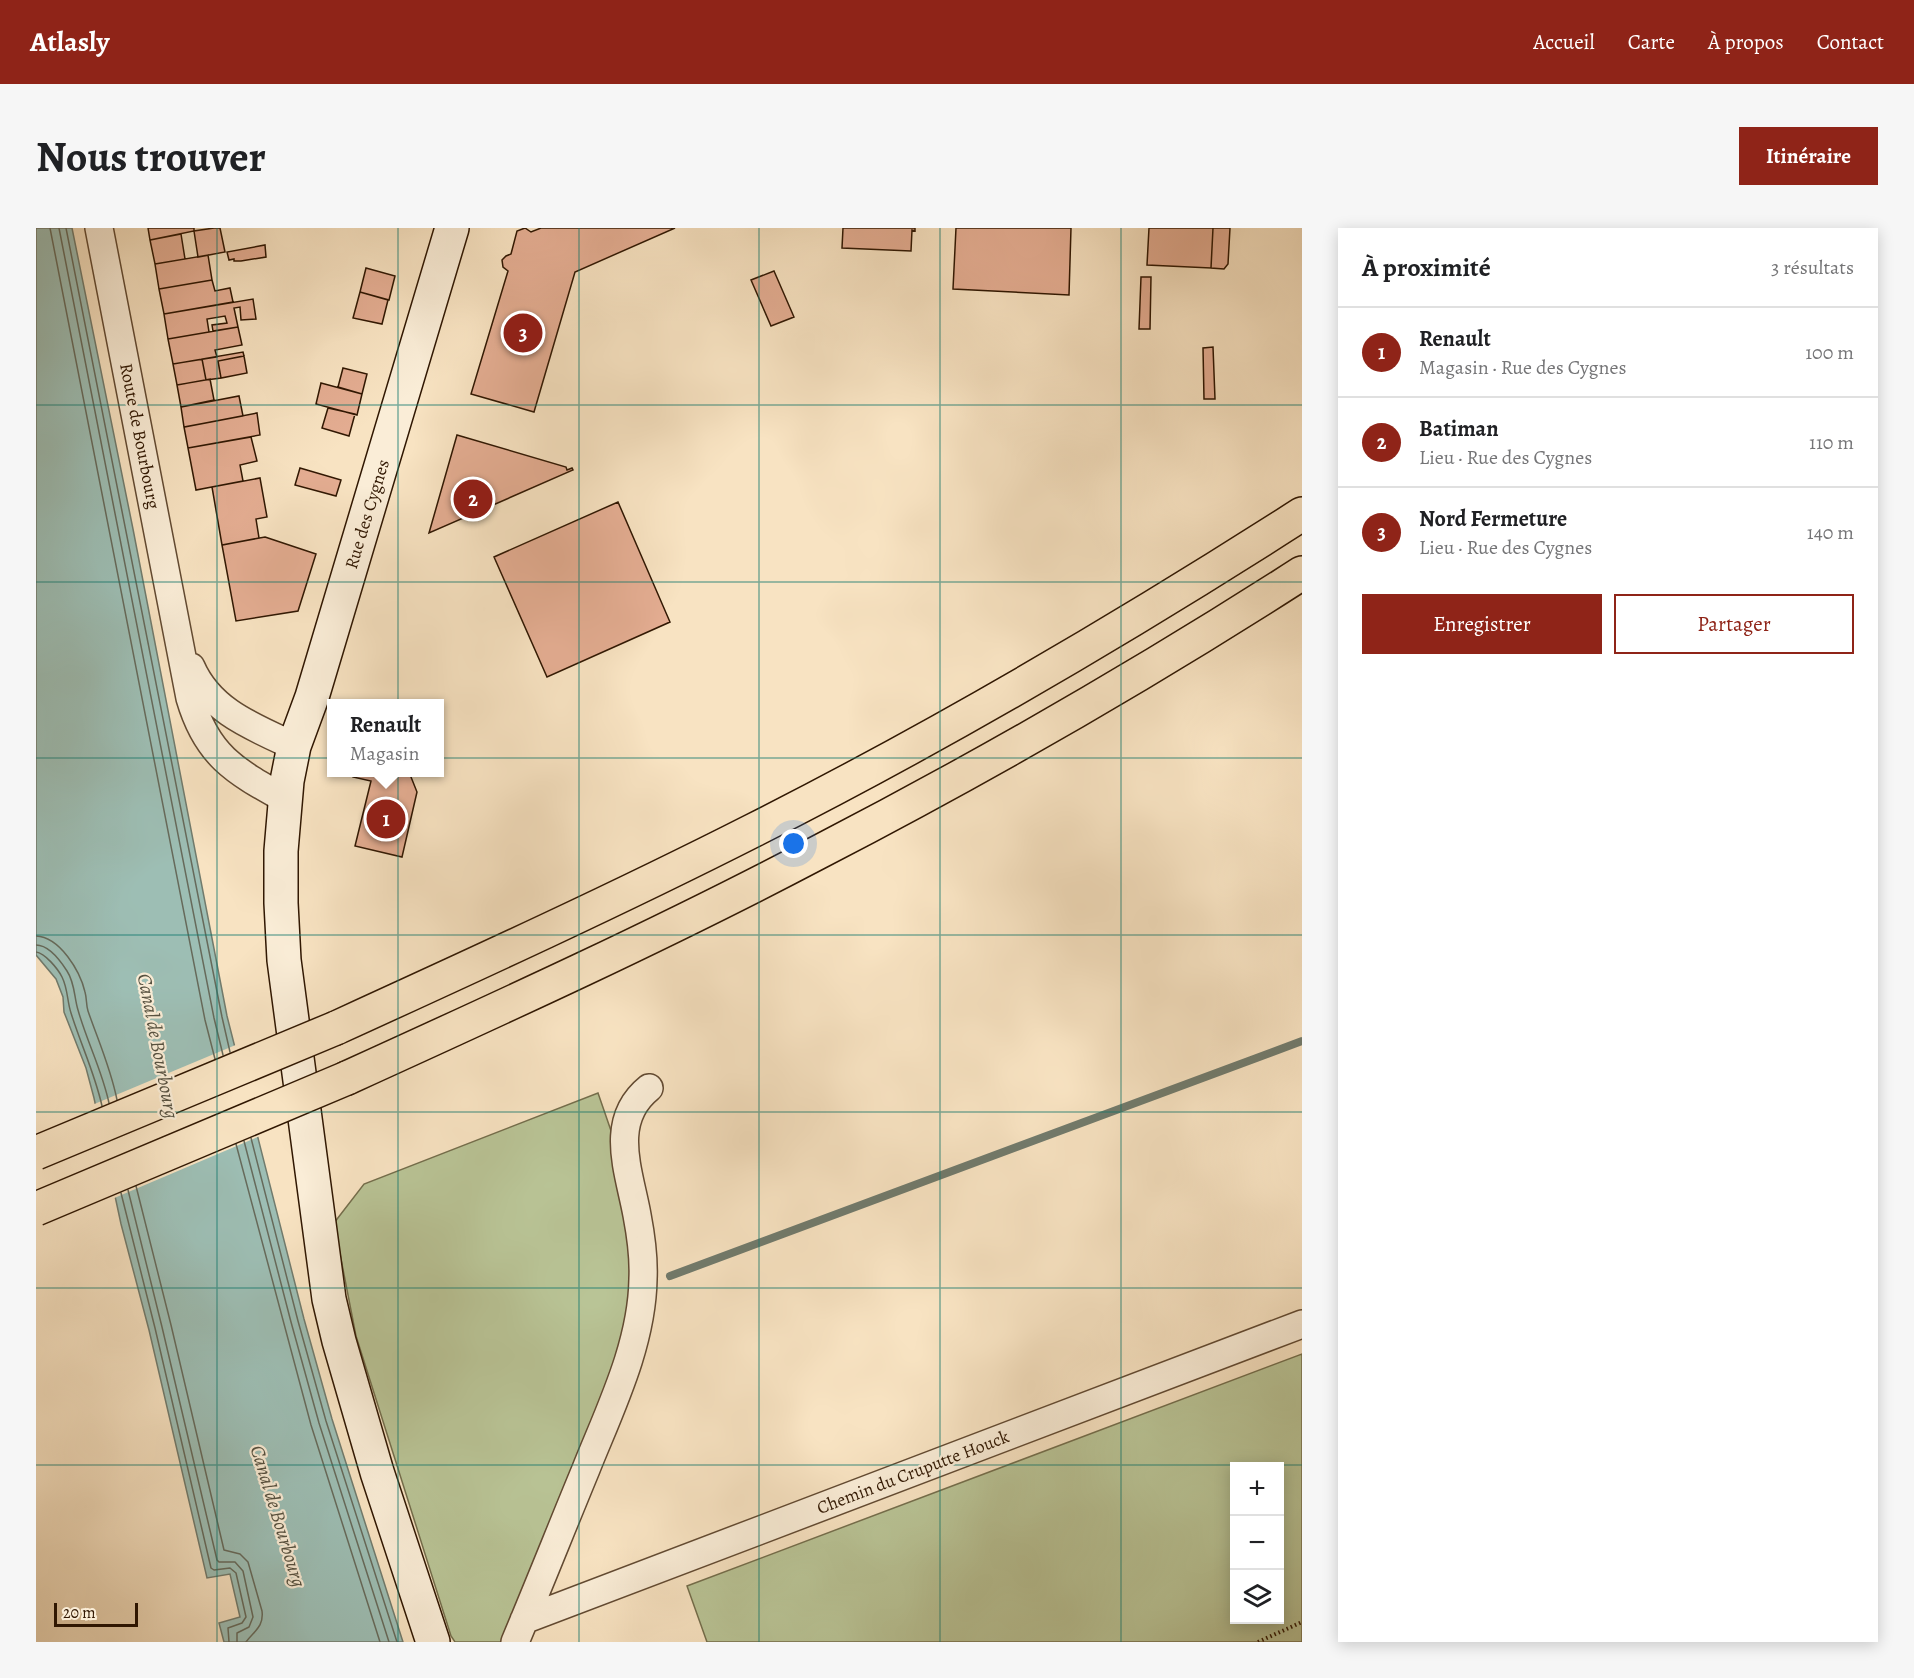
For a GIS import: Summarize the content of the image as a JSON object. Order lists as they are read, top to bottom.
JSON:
{
  "streets": {
    "main road": ["Rue des Cygnes"],
    "street": ["Route de Bourbourg", "Chemin du Cruputte Houck"]
  },
  "crossings": [
    ["Route de Bourbourg", "Rue des Cygnes"]
  ],
  "water": ["Canal de Bourbourg"],
  "scale_bar": "20 m",
  "page": {
    "header": "Atlasly",
    "nav": [
      "Accueil",
      "Carte",
      "À propos",
      "Contact"
    ],
    "buttons": [
      "Itinéraire",
      ["Enregistrer", "Partager"]
    ],
    "title": "Nous trouver",
    "heading": ["À proximité", "3 résultats"],
    "list": [
      {
        "mark": "1",
        "name": "Renault",
        "note": "Magasin · Rue des Cygnes",
        "value": "100 m"
      },
      {
        "mark": "2",
        "name": "Batiman",
        "note": "Lieu · Rue des Cygnes",
        "value": "110 m"
      },
      {
        "mark": "3",
        "name": "Nord Fermeture",
        "note": "Lieu · Rue des Cygnes",
        "value": "140 m"
      }
    ],
    "pins": ["3", "2", "1"],
    "popup": ["Renault", "Magasin"],
    "map_buttons": ["+", "−"],
    "scale": "20 m"
  }
}
